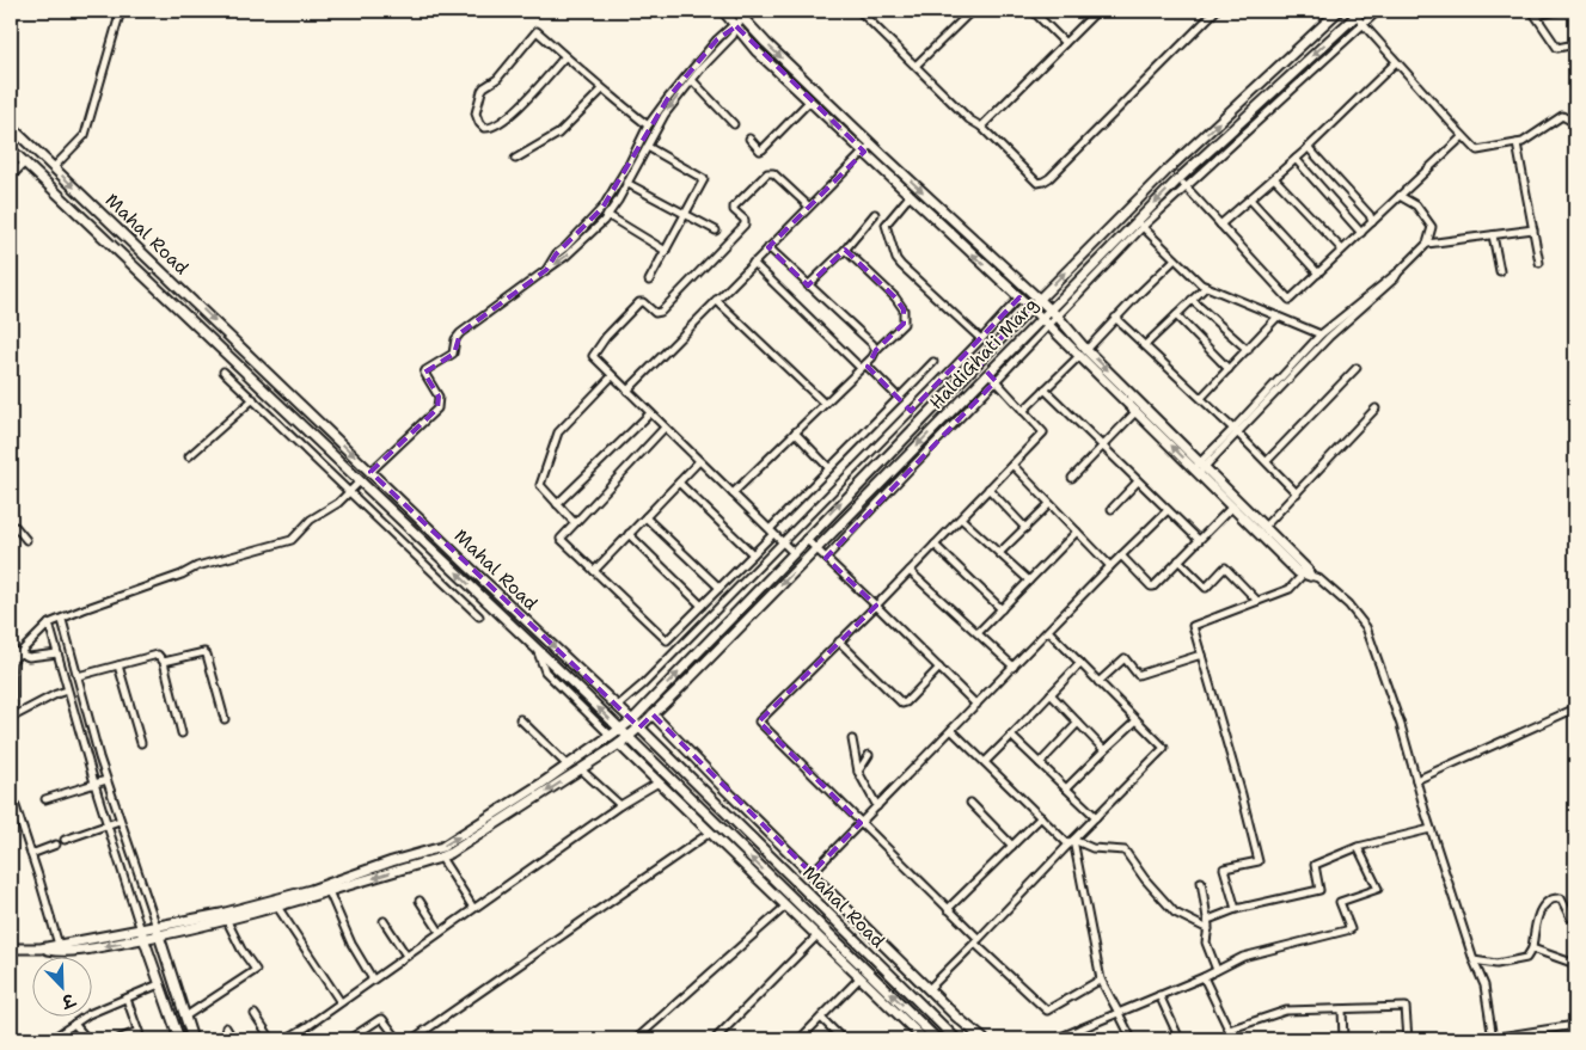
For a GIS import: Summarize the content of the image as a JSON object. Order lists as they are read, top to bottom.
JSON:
{
  "streets": {
    "street": ["Mahal Road", "HaldiGhati Marg"]
  },
  "crossings": [
    ["Mahal Road", "HaldiGhati Marg"]
  ],
  "north": "bottom right"
}
